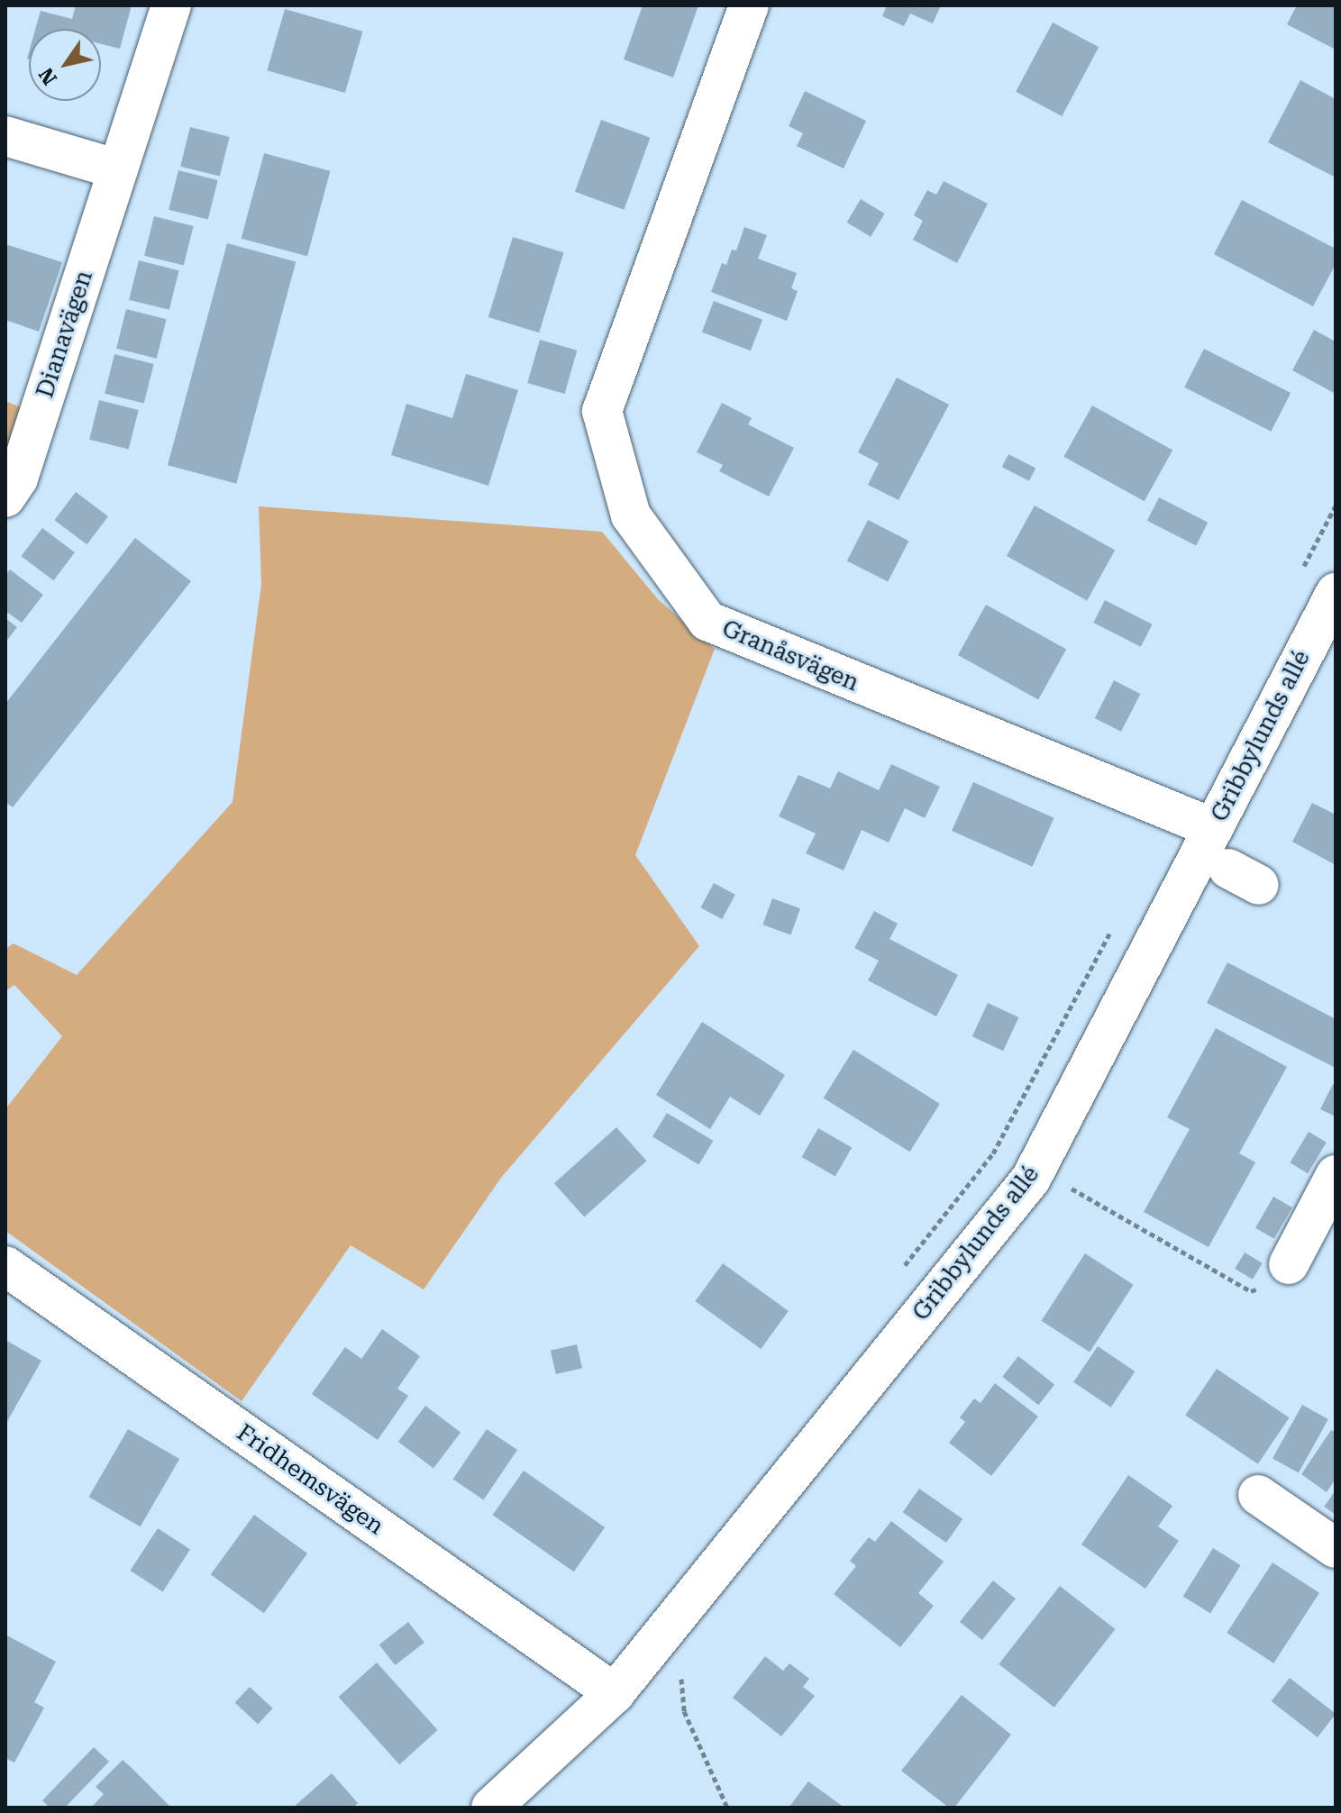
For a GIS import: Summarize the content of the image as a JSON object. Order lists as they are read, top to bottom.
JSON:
{
  "streets": {
    "street": [
      "Dianavägen",
      "Granåsvägen",
      "Gribbylunds allé",
      "Fridhemsvägen"
    ]
  },
  "crossings": [
    ["Granåsvägen", "Gribbylunds allé"],
    ["Gribbylunds allé", "Fridhemsvägen"]
  ],
  "north": "bottom left"
}
